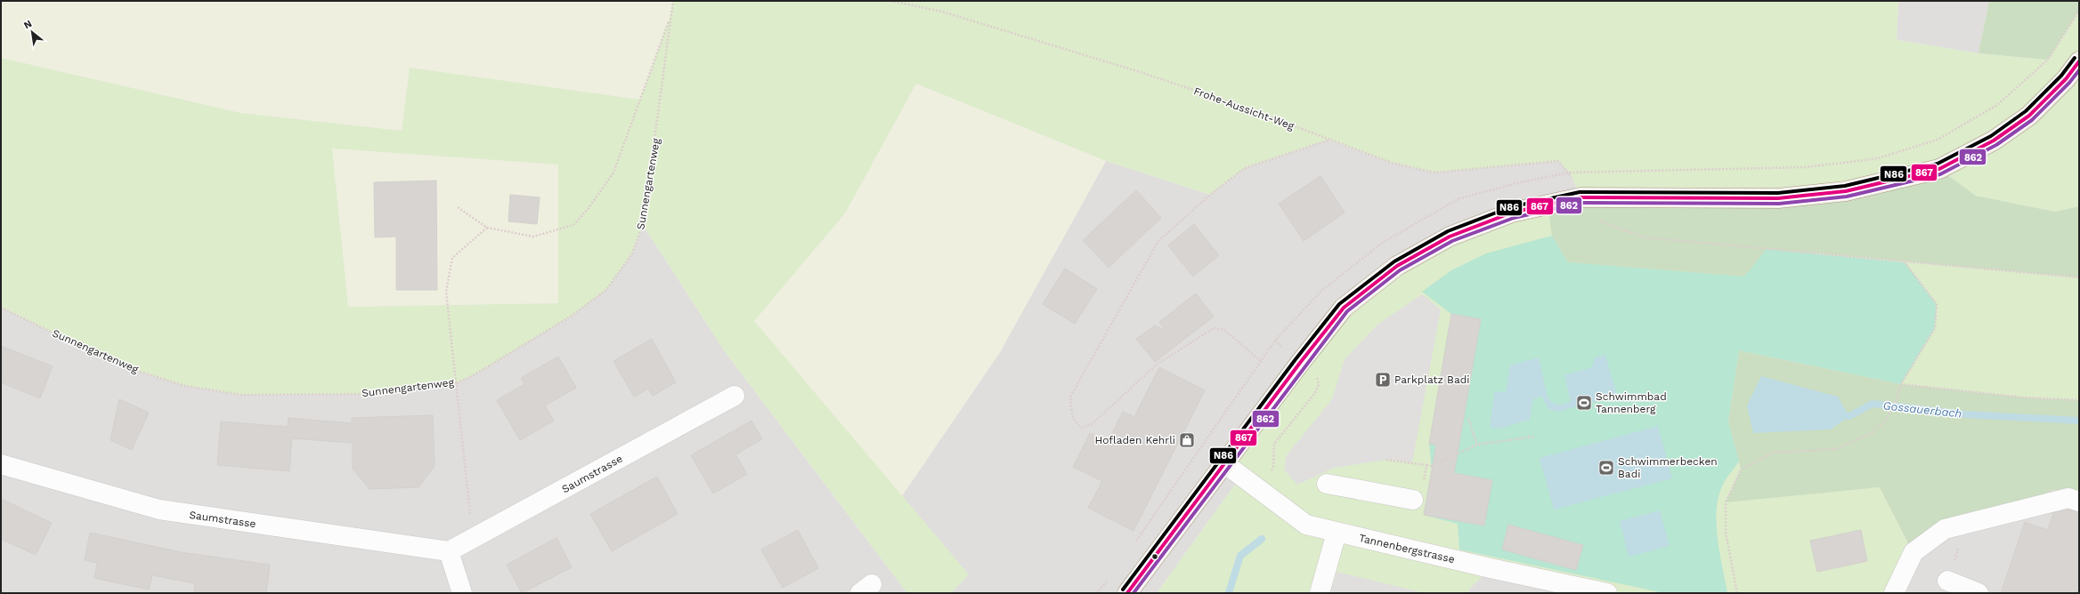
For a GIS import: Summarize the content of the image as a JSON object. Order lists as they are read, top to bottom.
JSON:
{
  "streets": {
    "street": ["Saumstrasse", "Tannenbergstrasse"],
    "path": ["Frohe-Aussicht-Weg", "Sunnengartenweg"]
  },
  "water": ["Gossauerbach"],
  "places": {
    "parking": ["Parkplatz Badi"],
    "sports": ["Schwimmbad Tannenberg", "Schwimmerbecken Badi"],
    "shop": ["Hofladen Kehrli"]
  },
  "lines": ["transit line N86", "transit line 867", "transit line 862"],
  "north": "top left"
}
